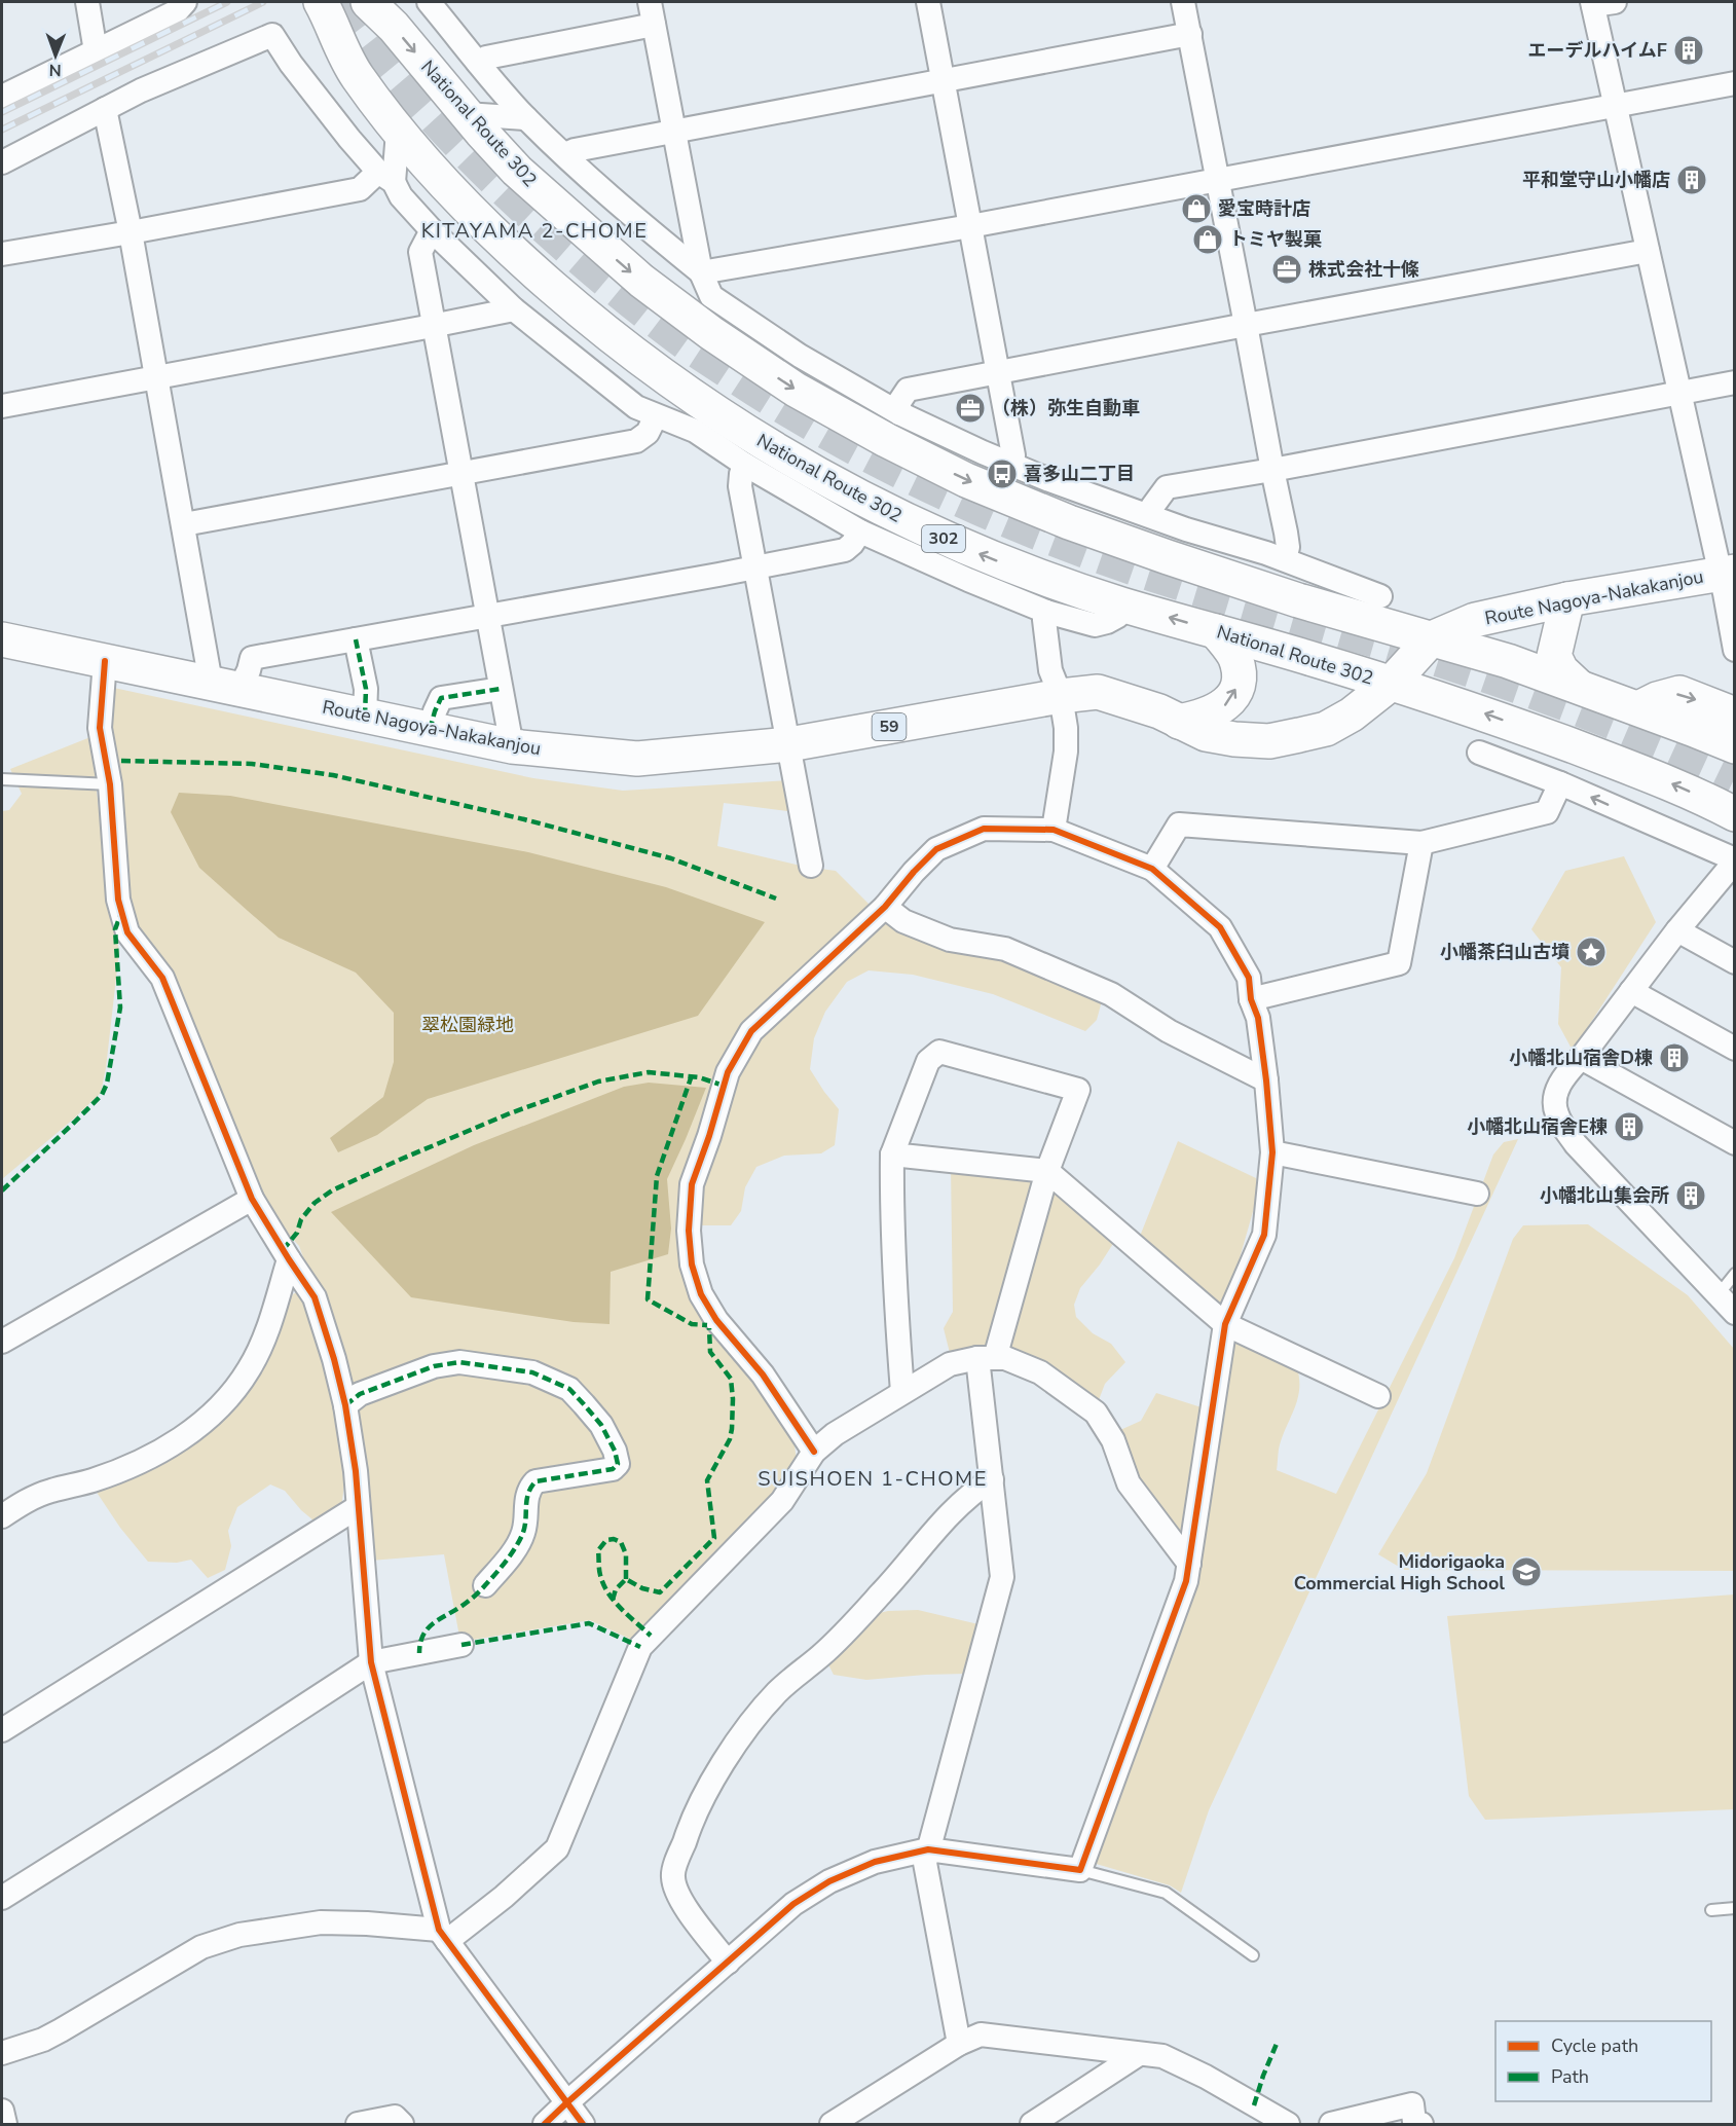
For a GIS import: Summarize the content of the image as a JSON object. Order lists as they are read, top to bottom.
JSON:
{
  "streets": {
    "main road": [
      "National Route 302",
      "302",
      "Route Nagoya-Nakakanjou",
      "59"
    ]
  },
  "crossings": [
    ["National Route 302", "Route Nagoya-Nakakanjou"]
  ],
  "districts": ["KITAYAMA 2-CHOME", "SUISHOEN 1-CHOME"],
  "parks": ["翠松園緑地"],
  "places": {
    "building": [
      "エーデルハイムF",
      "平和堂守山小幡店",
      "小幡北山宿舎D棟",
      "小幡北山宿舎E棟",
      "小幡北山集会所"
    ],
    "shop": ["愛宝時計店", "トミヤ製菓"],
    "office": ["株式会社十條", "（株）弥生自動車"],
    "bus stop": ["喜多山二丁目"],
    "place": ["小幡茶臼山古墳"],
    "school or university": ["Midorigaoka Commercial High School"]
  },
  "legend": ["Cycle path", "Path"],
  "north": "bottom"
}
